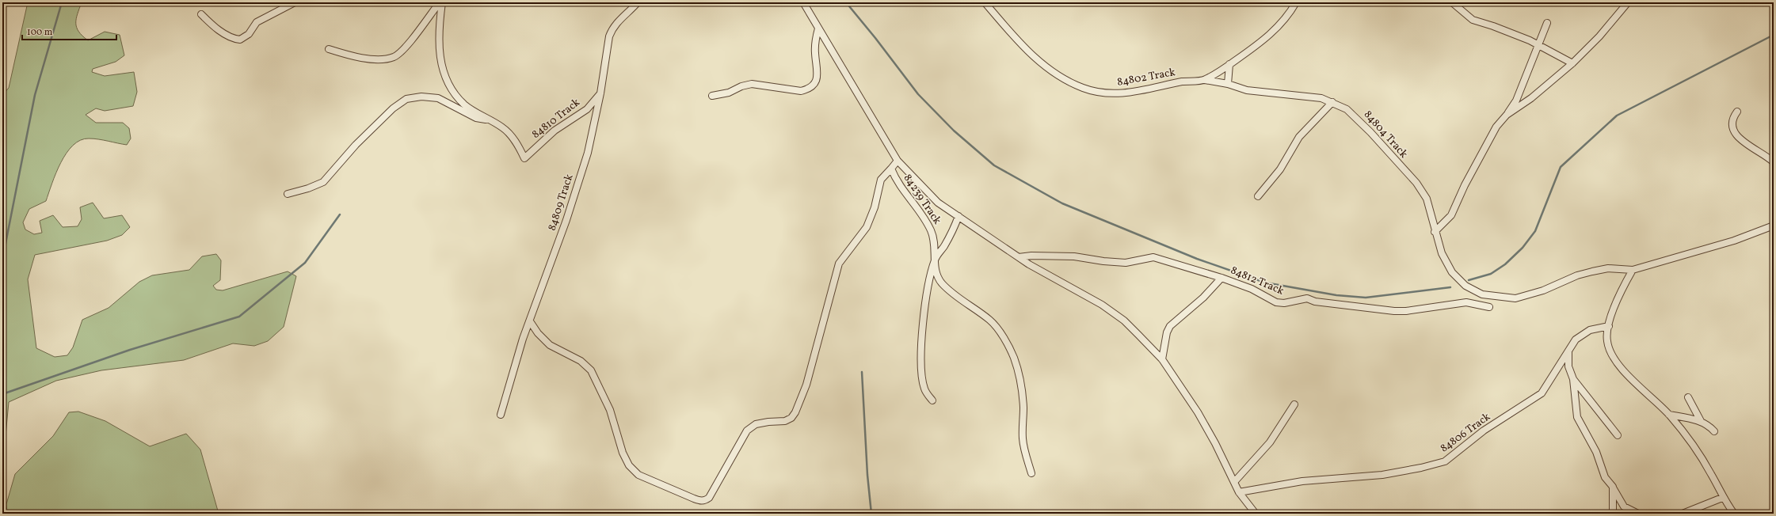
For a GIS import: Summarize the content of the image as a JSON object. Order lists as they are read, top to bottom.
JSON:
{
  "streets": {
    "street": [
      "84802 Track",
      "84810 Track",
      "84804 Track",
      "84239 Track",
      "84809 Track",
      "84812 Track",
      "84806 Track"
    ]
  },
  "crossings": [
    ["84802 Track", "84804 Track"],
    ["84810 Track", "84809 Track"]
  ],
  "scale_bar": "100 m"
}
